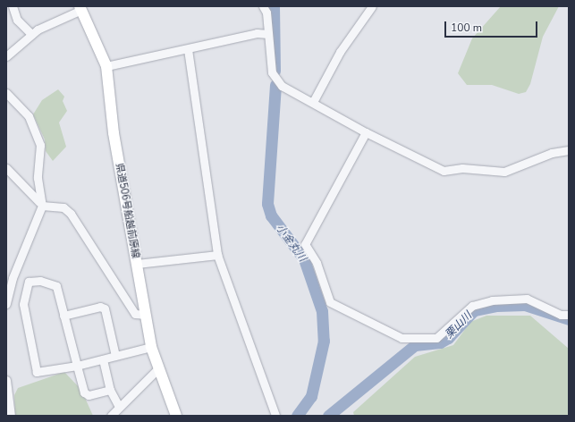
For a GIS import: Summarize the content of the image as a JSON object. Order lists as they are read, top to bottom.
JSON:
{
  "streets": {
    "main road": ["県道506号船越前原線"]
  },
  "water": ["小金丸川", "栗山川"],
  "scale_bar": "100 m"
}
